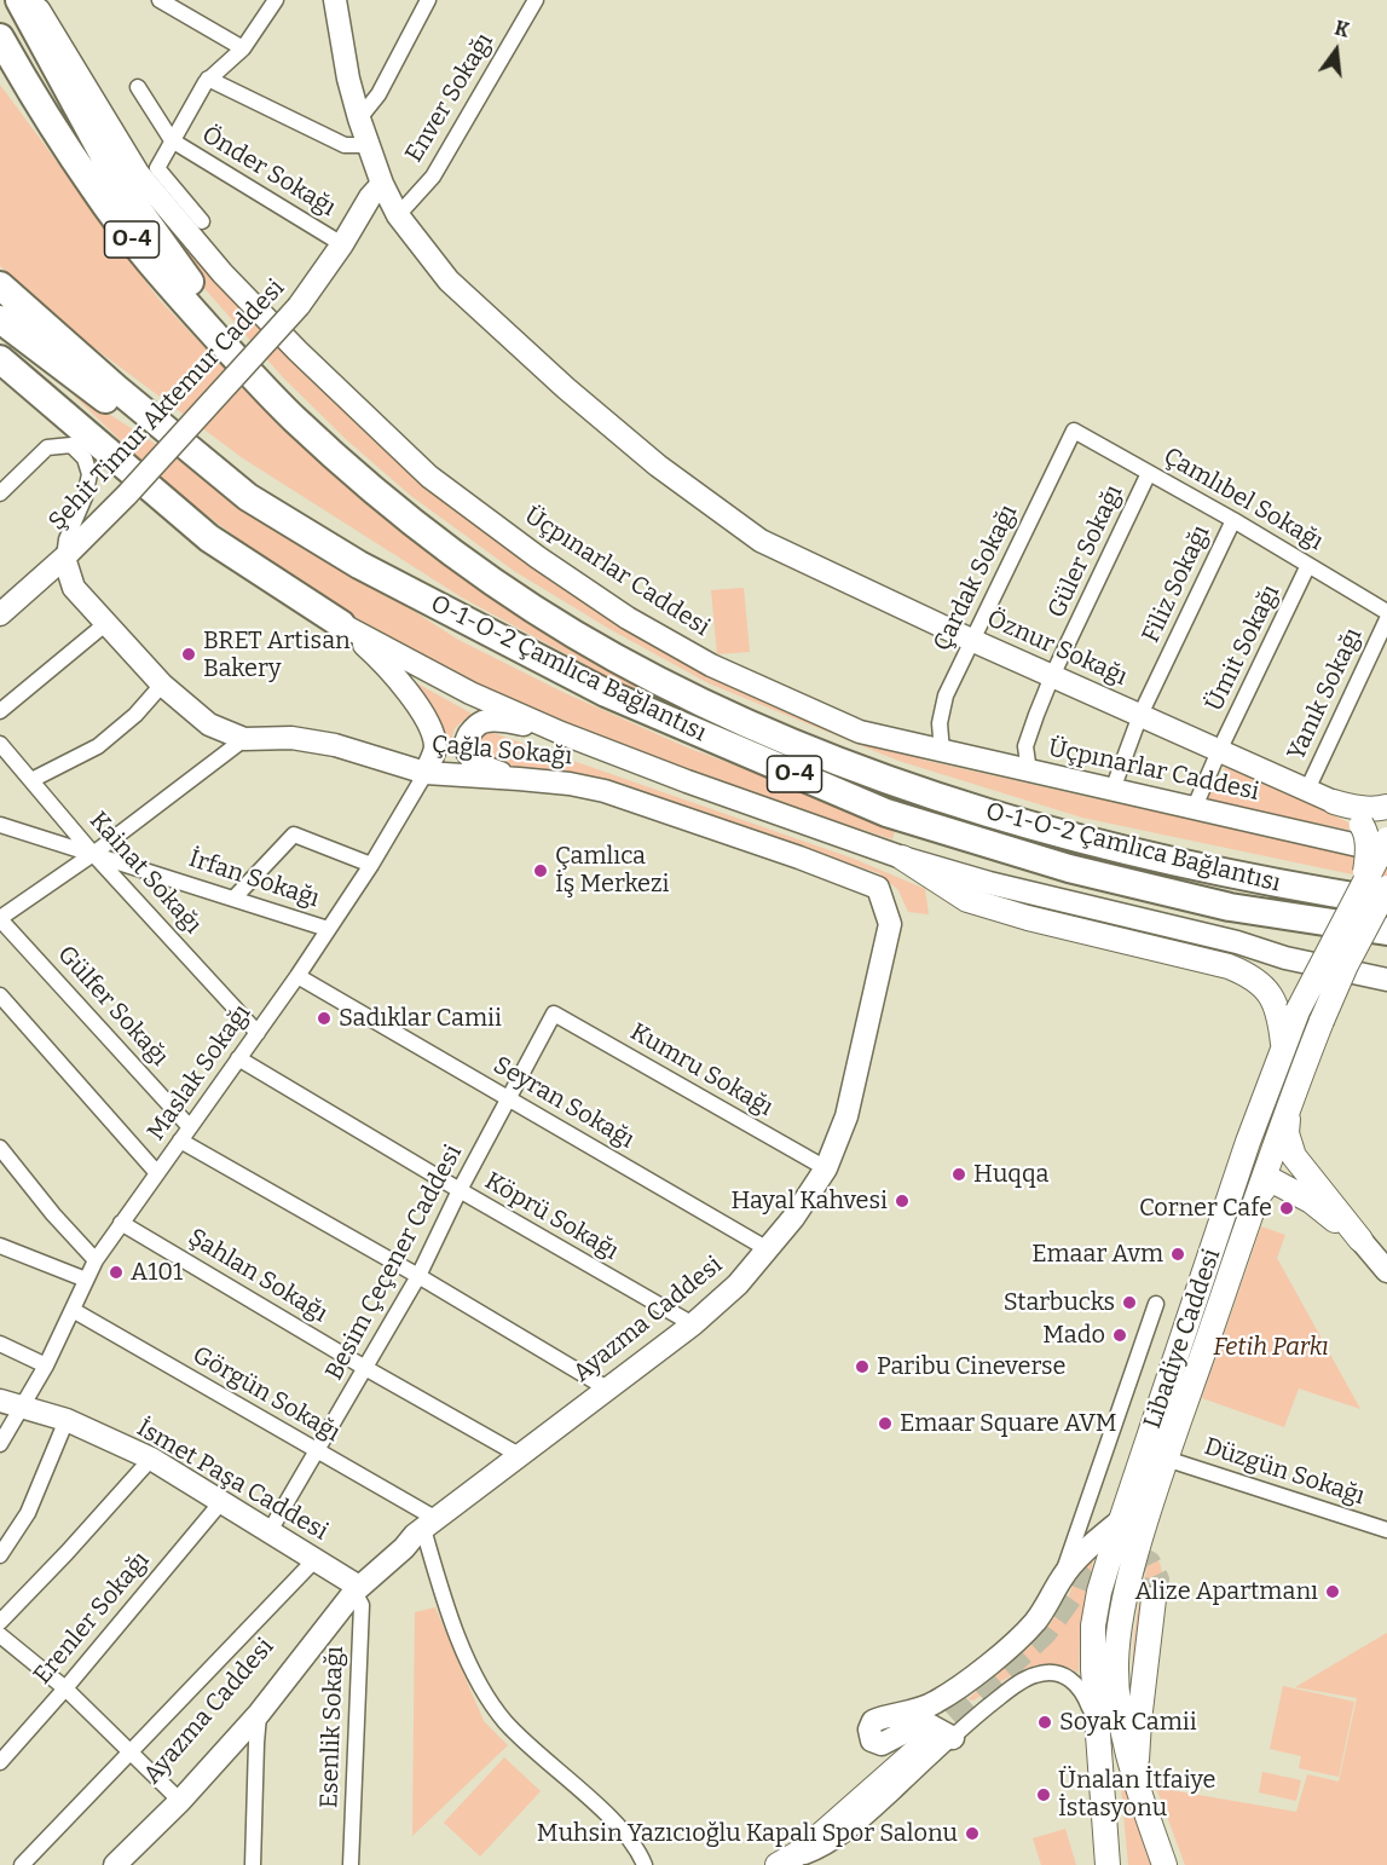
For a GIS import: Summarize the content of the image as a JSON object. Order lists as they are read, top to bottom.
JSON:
{
  "streets": {
    "highway": ["O-4", "O-1-O-2 Çamlıca Bağlantısı"],
    "main road": ["Libadiye Caddesi"],
    "street": [
      "Enver Sokağı",
      "Önder Sokağı",
      "Şehit Timur Aktemur Caddesi",
      "Çamlıbel Sokağı",
      "Güler Sokağı",
      "Üçpınarlar Caddesi",
      "Çardak Sokağı",
      "Filiz Sokağı",
      "Öznur Sokağı",
      "Ümit Sokağı",
      "Yanık Sokağı",
      "Çağla Sokağı",
      "Kainat Sokağı",
      "İrfan Sokağı",
      "Gülfer Sokağı",
      "Kumru Sokağı",
      "Maslak Sokağı",
      "Seyran Sokağı",
      "Köprü Sokağı",
      "Besim Çeçener Caddesi",
      "Şahlan Sokağı",
      "Ayazma Caddesi",
      "Görgün Sokağı",
      "Düzgün Sokağı",
      "İsmet Paşa Caddesi",
      "Erenler Sokağı",
      "Esenlik Sokağı"
    ]
  },
  "crossings": [
    ["Enver Sokağı", "Öznur Sokağı"],
    ["Önder Sokağı", "Şehit Timur Aktemur Caddesi"],
    ["O-4", "O-1-O-2 Çamlıca Bağlantısı"],
    ["Şehit Timur Aktemur Caddesi", "Çağla Sokağı"],
    ["Çamlıbel Sokağı", "Güler Sokağı"],
    ["Çamlıbel Sokağı", "Çardak Sokağı"],
    ["Çamlıbel Sokağı", "Filiz Sokağı"],
    ["Çamlıbel Sokağı", "Ümit Sokağı"],
    ["Güler Sokağı", "Üçpınarlar Caddesi"],
    ["Güler Sokağı", "Öznur Sokağı"],
    ["Üçpınarlar Caddesi", "Çardak Sokağı"],
    ["Üçpınarlar Caddesi", "Filiz Sokağı"],
    ["Çardak Sokağı", "Öznur Sokağı"],
    ["Filiz Sokağı", "Öznur Sokağı"],
    ["Öznur Sokağı", "Ümit Sokağı"],
    ["Öznur Sokağı", "Yanık Sokağı"],
    ["Çağla Sokağı", "Maslak Sokağı"],
    ["Çağla Sokağı", "Ayazma Caddesi"],
    ["Kainat Sokağı", "İrfan Sokağı"],
    ["Kainat Sokağı", "Maslak Sokağı"],
    ["İrfan Sokağı", "Maslak Sokağı"],
    ["Gülfer Sokağı", "Maslak Sokağı"],
    ["Kumru Sokağı", "Besim Çeçener Caddesi"],
    ["Kumru Sokağı", "Ayazma Caddesi"],
    ["Maslak Sokağı", "Seyran Sokağı"],
    ["Maslak Sokağı", "Köprü Sokağı"],
    ["Maslak Sokağı", "Şahlan Sokağı"],
    ["Maslak Sokağı", "Görgün Sokağı"],
    ["Maslak Sokağı", "İsmet Paşa Caddesi"],
    ["Seyran Sokağı", "Besim Çeçener Caddesi"],
    ["Seyran Sokağı", "Ayazma Caddesi"],
    ["Köprü Sokağı", "Besim Çeçener Caddesi"],
    ["Köprü Sokağı", "Ayazma Caddesi"],
    ["Besim Çeçener Caddesi", "Şahlan Sokağı"],
    ["Besim Çeçener Caddesi", "Görgün Sokağı"],
    ["Besim Çeçener Caddesi", "İsmet Paşa Caddesi"],
    ["Şahlan Sokağı", "Ayazma Caddesi"],
    ["Ayazma Caddesi", "Görgün Sokağı"],
    ["Ayazma Caddesi", "İsmet Paşa Caddesi"],
    ["Ayazma Caddesi", "Esenlik Sokağı"],
    ["Libadiye Caddesi", "Düzgün Sokağı"],
    ["İsmet Paşa Caddesi", "Erenler Sokağı"],
    ["İsmet Paşa Caddesi", "Esenlik Sokağı"]
  ],
  "parks": ["Fetih Parkı"],
  "places": [
    "BRET Artisan Bakery",
    "Çamlıca İş Merkezi",
    "Sadıklar Camii",
    "Huqqa",
    "Hayal Kahvesi",
    "Corner Cafe",
    "Emaar Avm",
    "A101",
    "Starbucks",
    "Mado",
    "Paribu Cineverse",
    "Emaar Square AVM",
    "Alize Apartmanı",
    "Soyak Camii",
    "Ünalan İtfaiye İstasyonu",
    "Muhsin Yazıcıoğlu Kapalı Spor Salonu"
  ],
  "north": "top"
}
